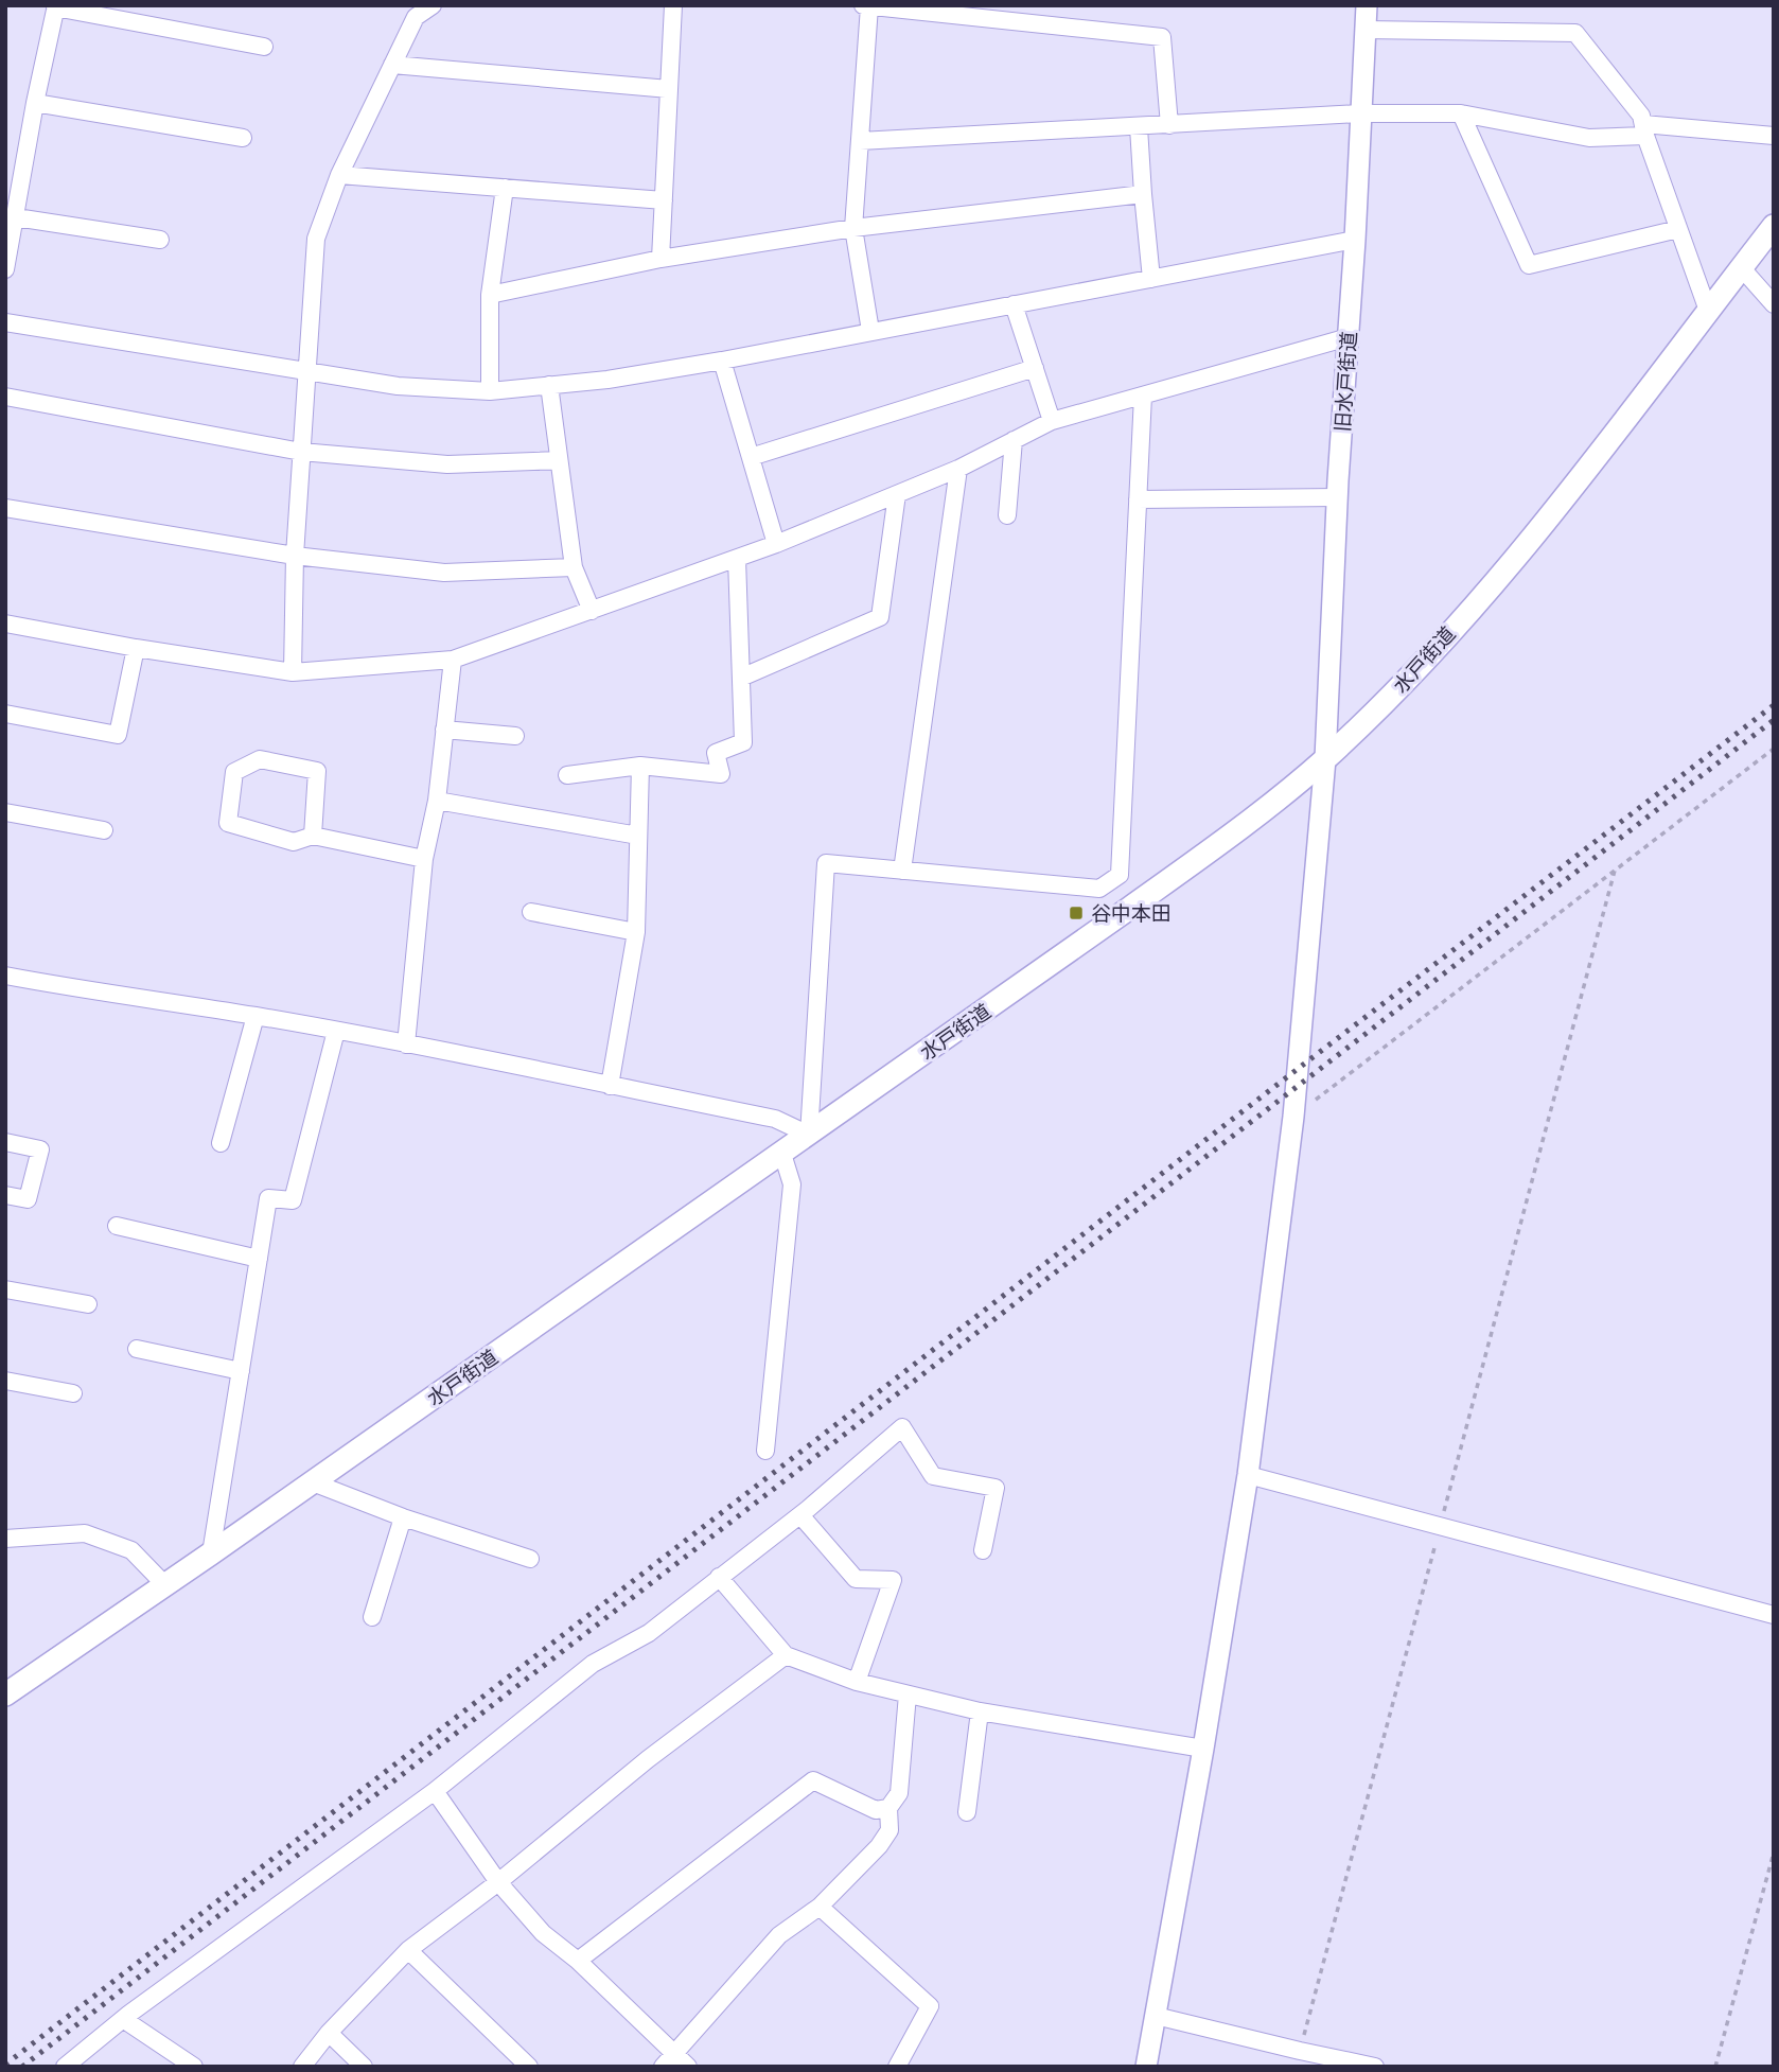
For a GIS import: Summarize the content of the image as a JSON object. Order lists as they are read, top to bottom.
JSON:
{
  "streets": {
    "main road": ["水戸街道"],
    "street": ["旧水戸街道"]
  },
  "crossings": [
    ["旧水戸街道", "水戸街道"]
  ],
  "places": {
    "transit": ["谷中本田"]
  }
}
